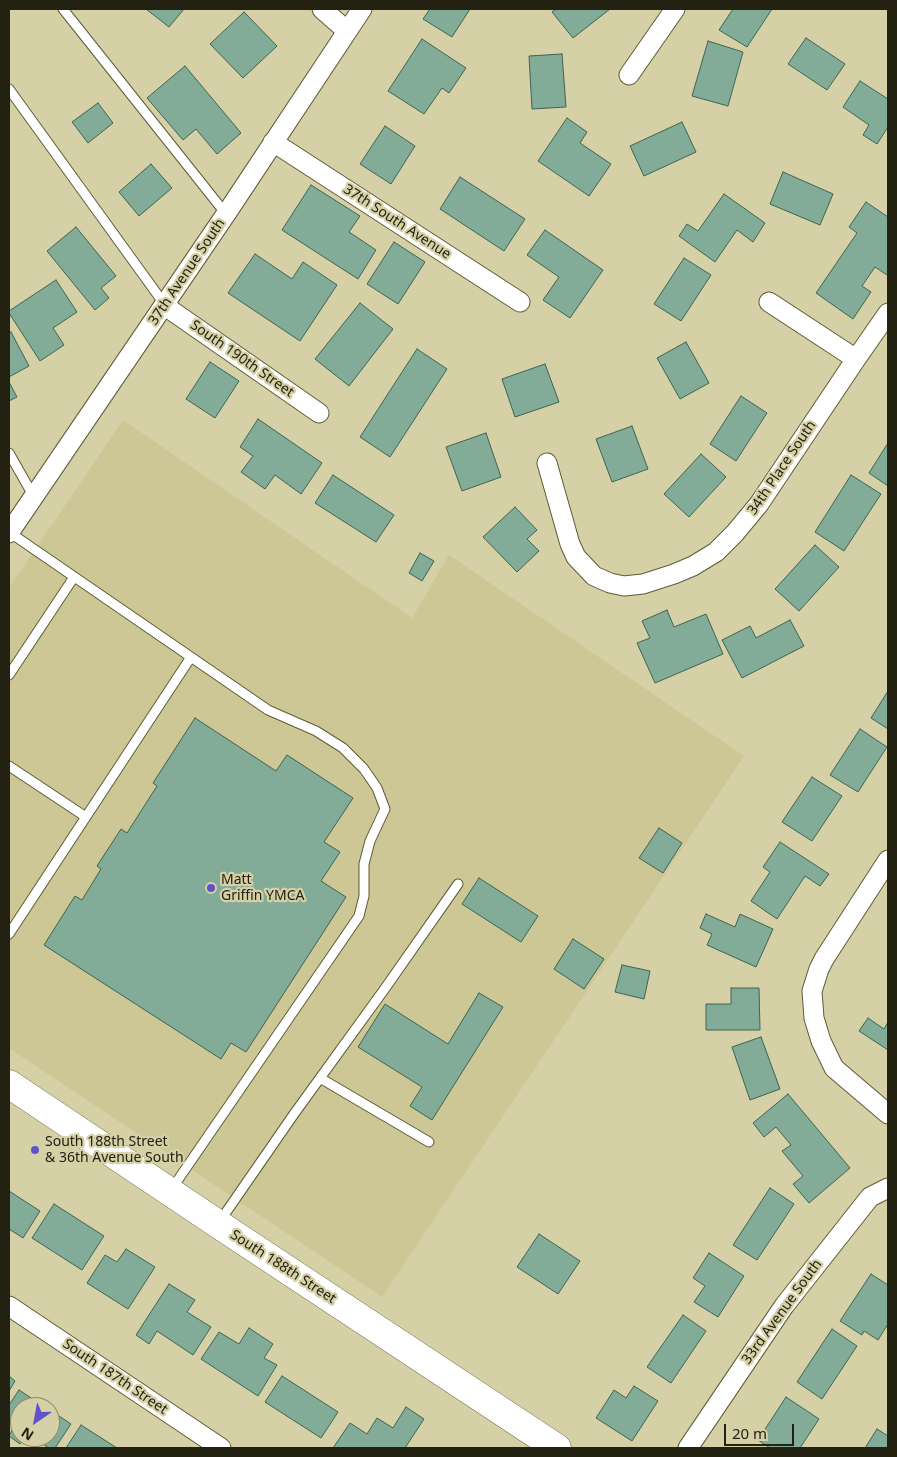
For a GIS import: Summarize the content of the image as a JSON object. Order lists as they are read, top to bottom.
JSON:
{
  "streets": {
    "main road": ["South 188th Street"],
    "street": [
      "37th South Avenue",
      "37th Avenue South",
      "South 190th Street",
      "34th Place South",
      "33rd Avenue South",
      "South 187th Street"
    ]
  },
  "crossings": [
    ["37th South Avenue", "37th Avenue South"],
    ["37th Avenue South", "South 190th Street"]
  ],
  "places": ["Matt Griffin YMCA", "South 188th Street & 36th Avenue South"],
  "scale_bar": "20 m",
  "north": "bottom left"
}
